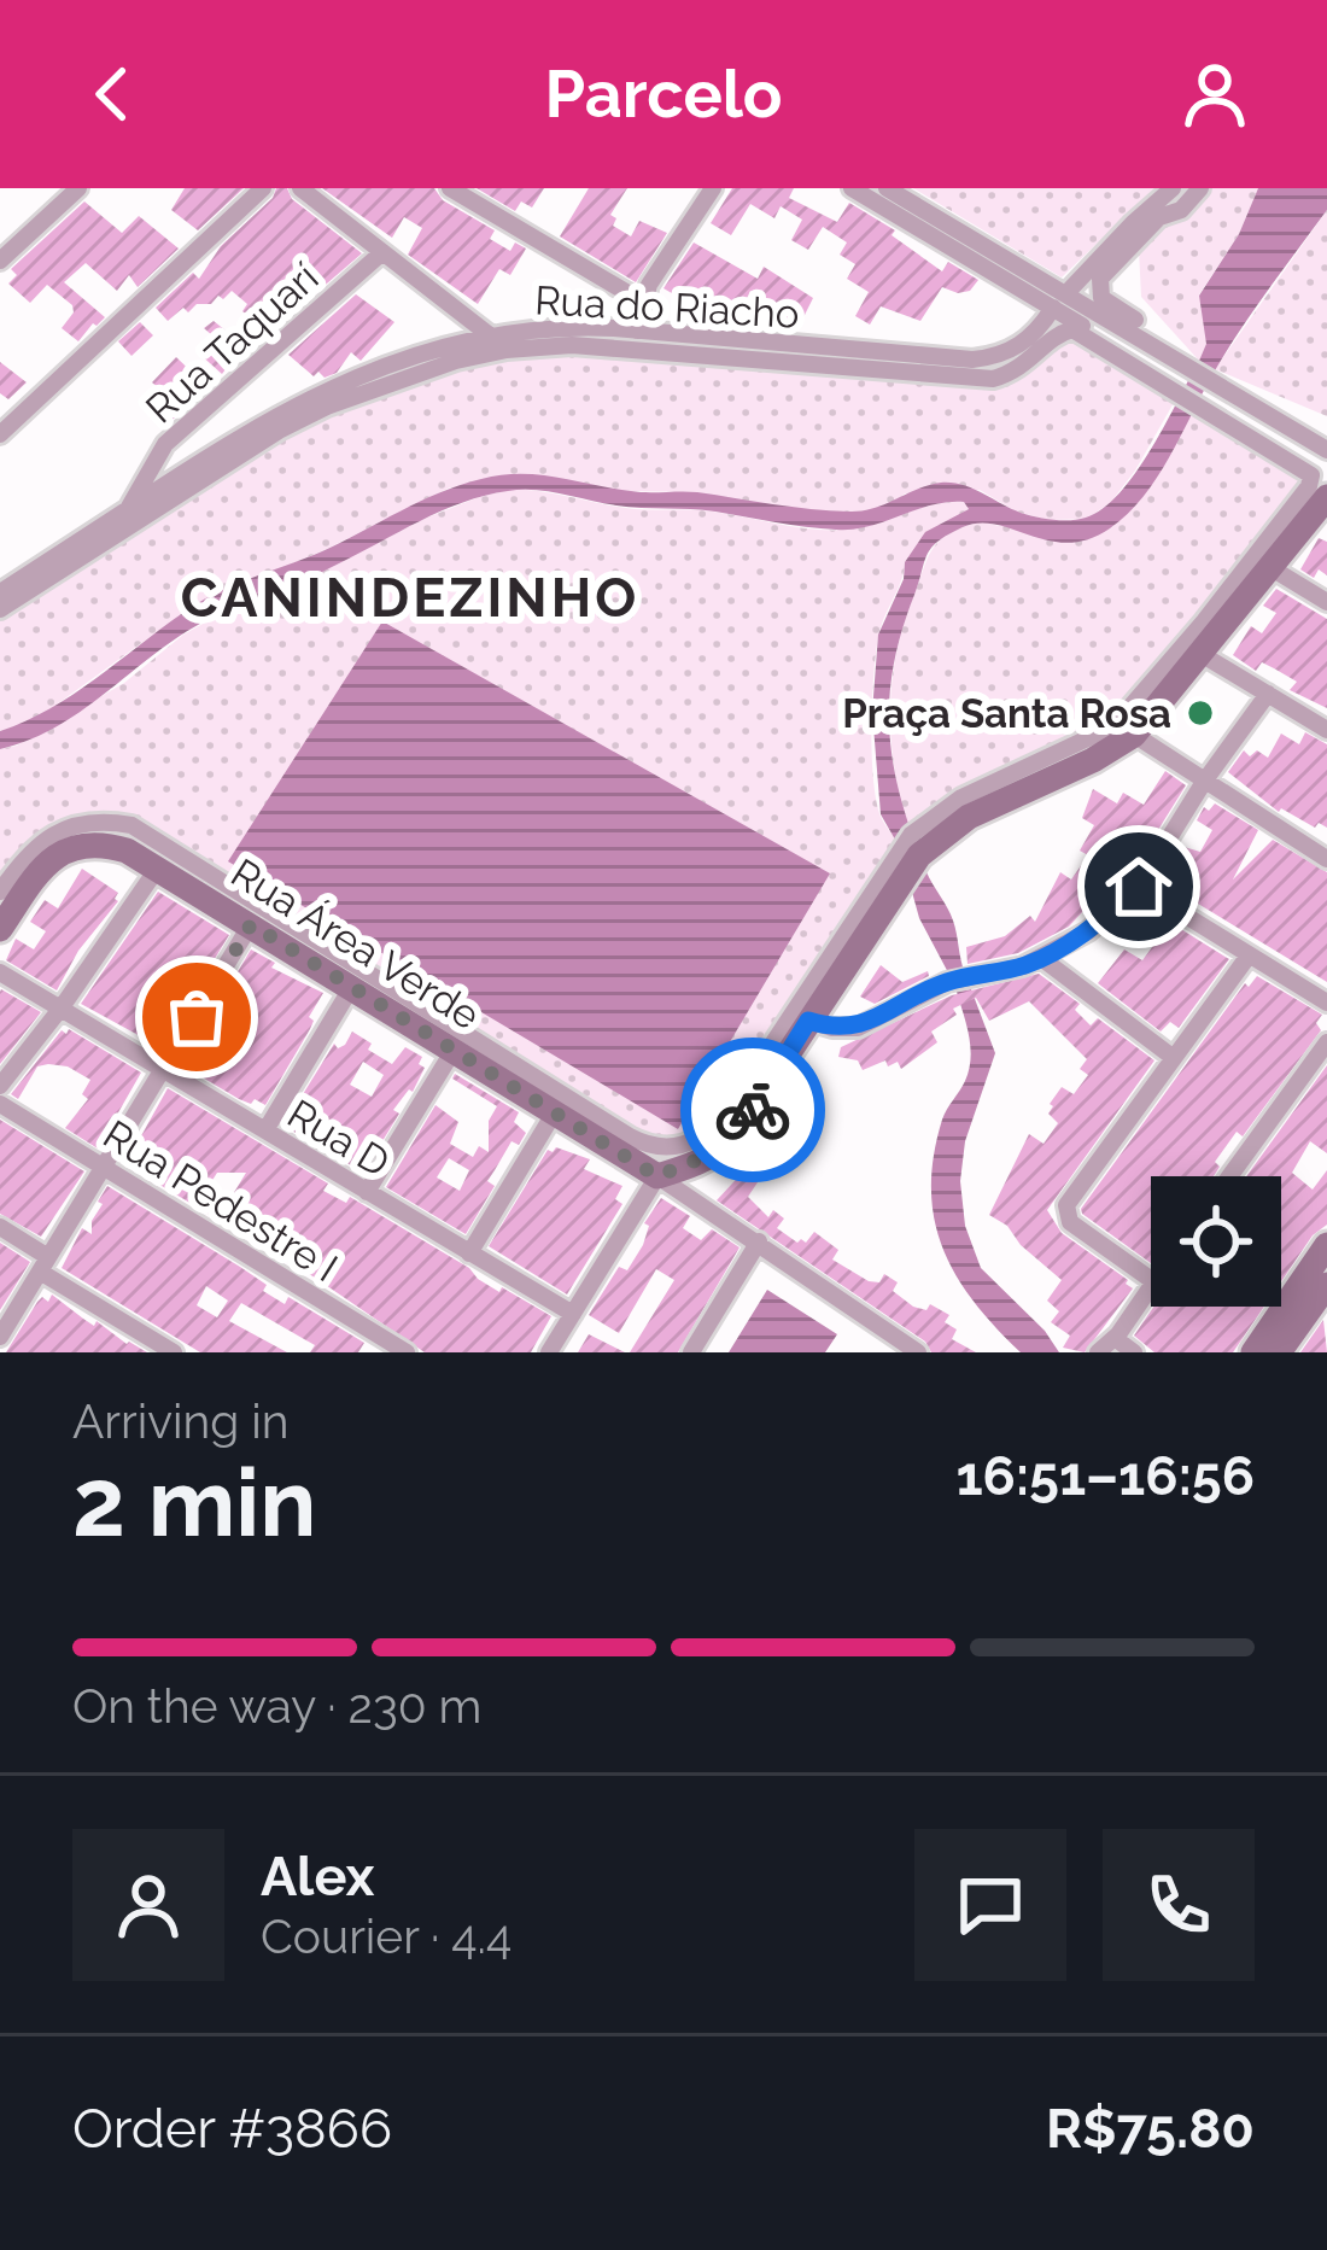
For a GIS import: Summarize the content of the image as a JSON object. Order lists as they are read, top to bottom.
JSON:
{
  "streets": {
    "main road": ["Rua Área Verde"],
    "street": [
      "Rua do Riacho",
      "Rua Taquarí",
      "Rua D",
      "Rua Pedestre I"
    ]
  },
  "crossings": [
    ["Rua do Riacho", "Rua Taquarí"]
  ],
  "districts": ["CANINDEZINHO"],
  "places": ["Praça Santa Rosa"],
  "page": {
    "header": "Parcelo",
    "heading": ["2 min", "Arriving in", "16:51–16:56"],
    "panel": [
      "Alex",
      "Courier · 4.4",
      "Order #3866",
      "R$75.80"
    ],
    "bar": "On the way · 230 m"
  }
}
